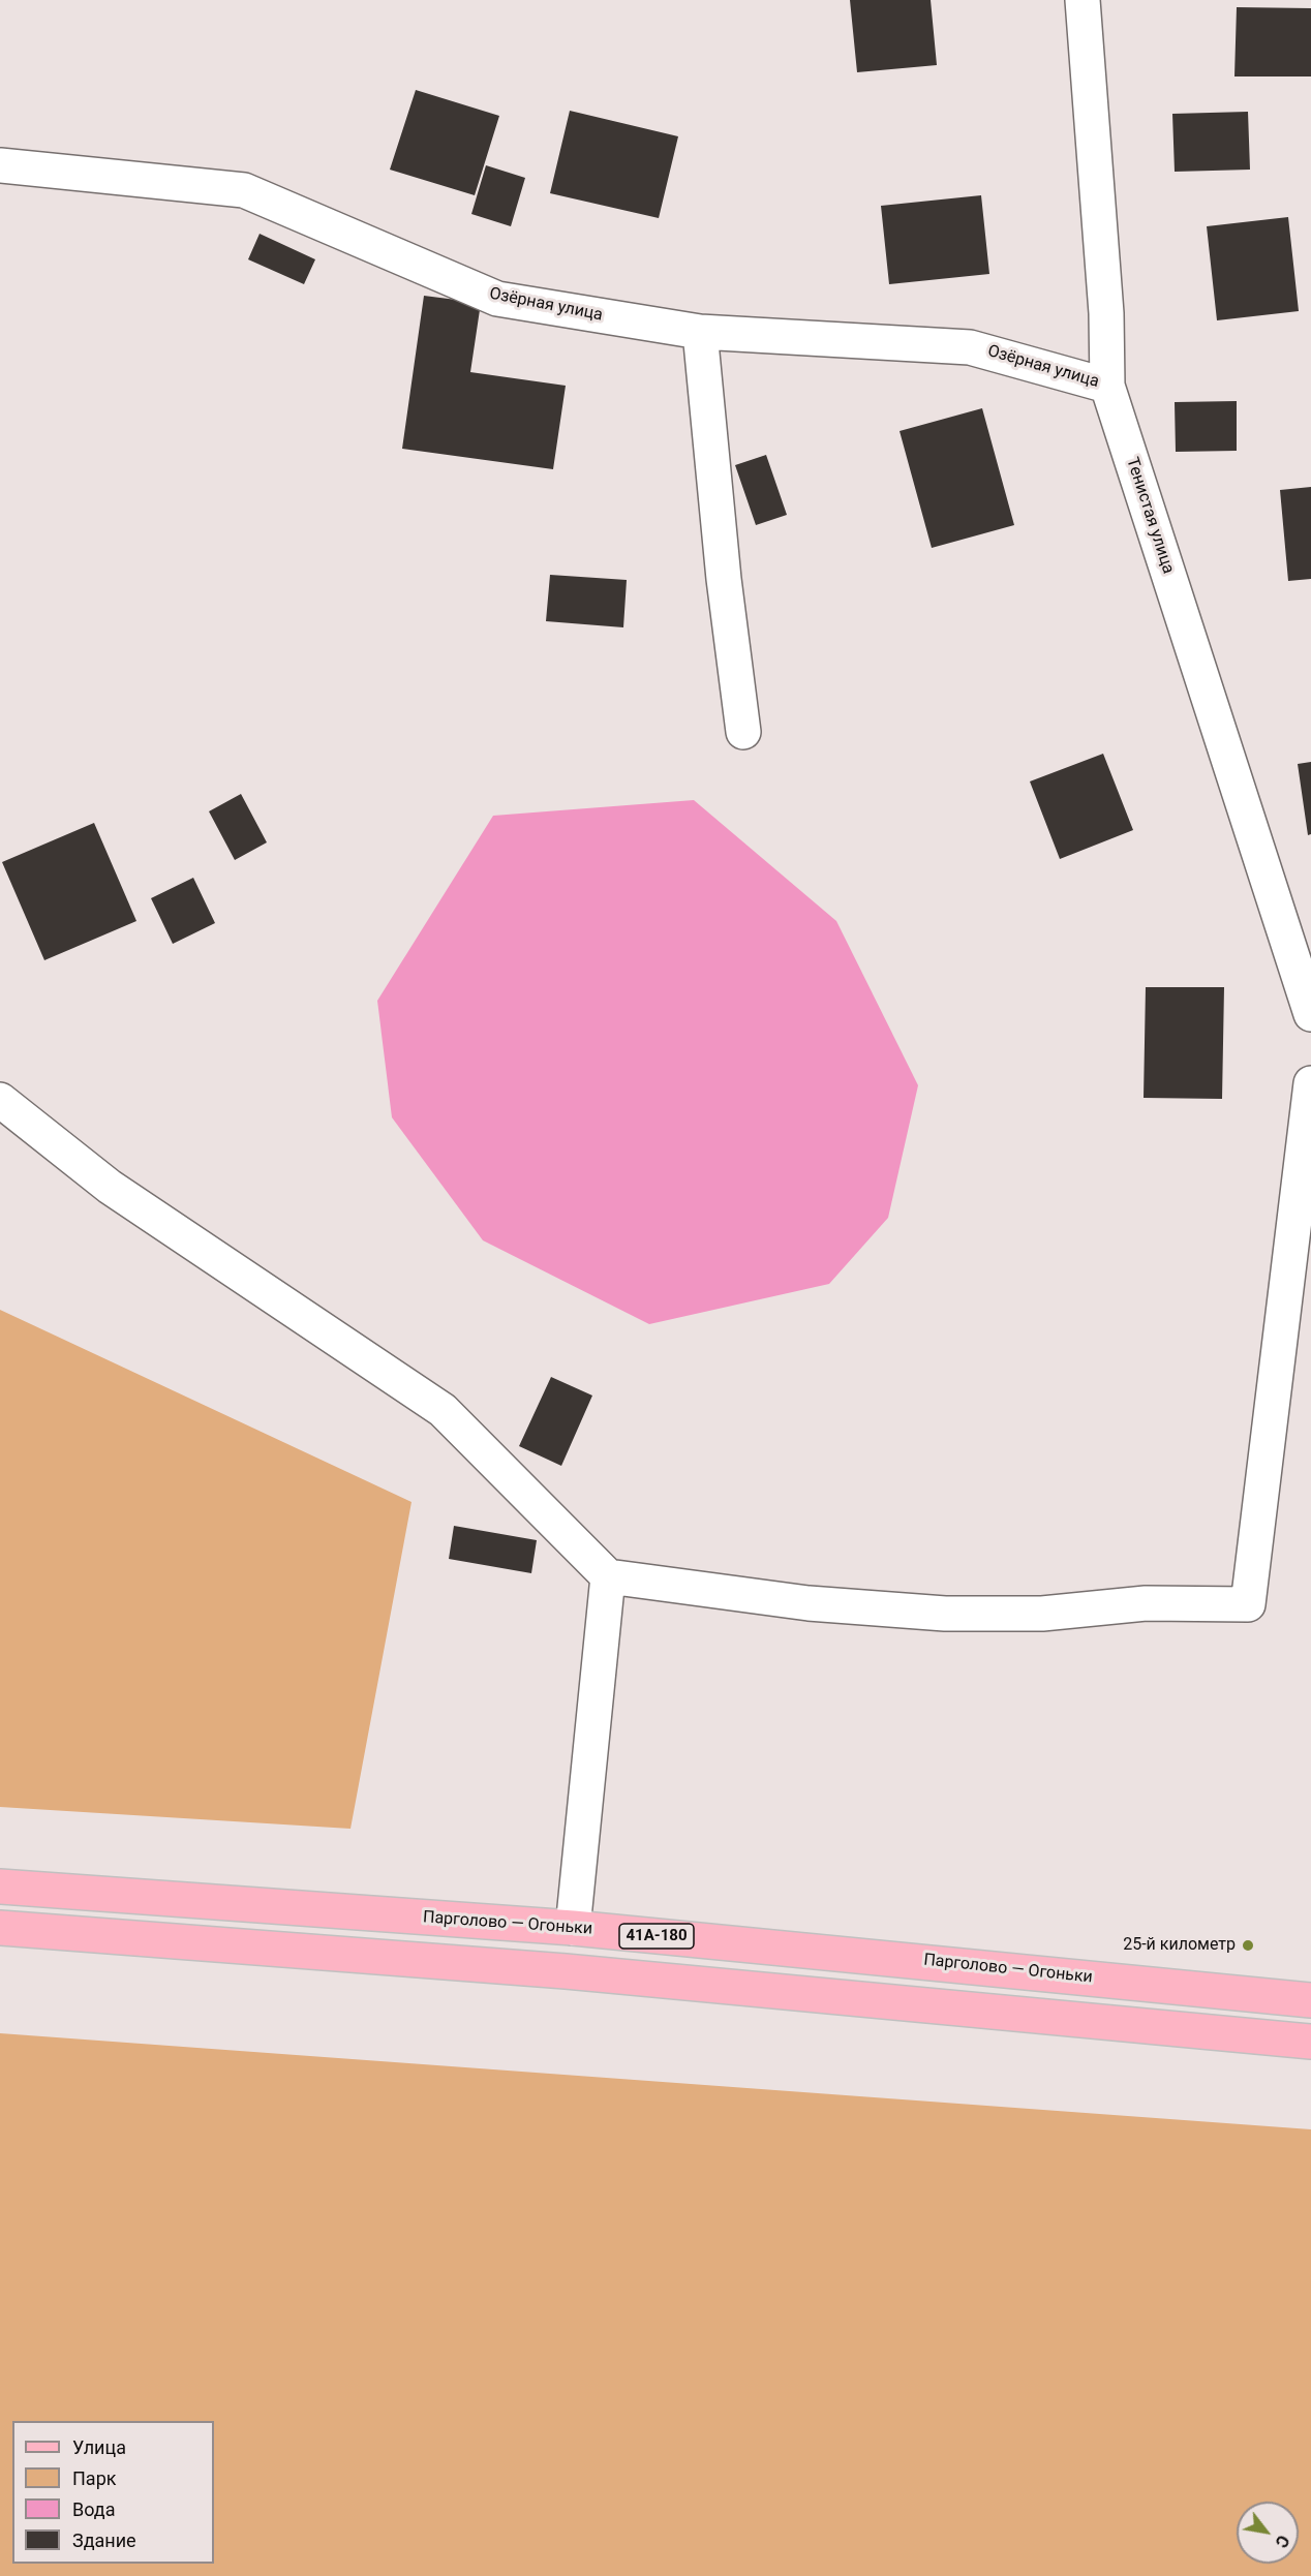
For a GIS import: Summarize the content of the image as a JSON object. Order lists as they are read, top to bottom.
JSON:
{
  "streets": {
    "main road": ["Парголово — Огоньки", "41А-180"],
    "street": ["Озёрная улица", "Тенистая улица"]
  },
  "crossings": [
    ["Озёрная улица", "Тенистая улица"]
  ],
  "places": ["25-й километр"],
  "legend": [
    "Улица",
    "Парк",
    "Вода",
    "Здание"
  ],
  "north": "bottom right"
}
